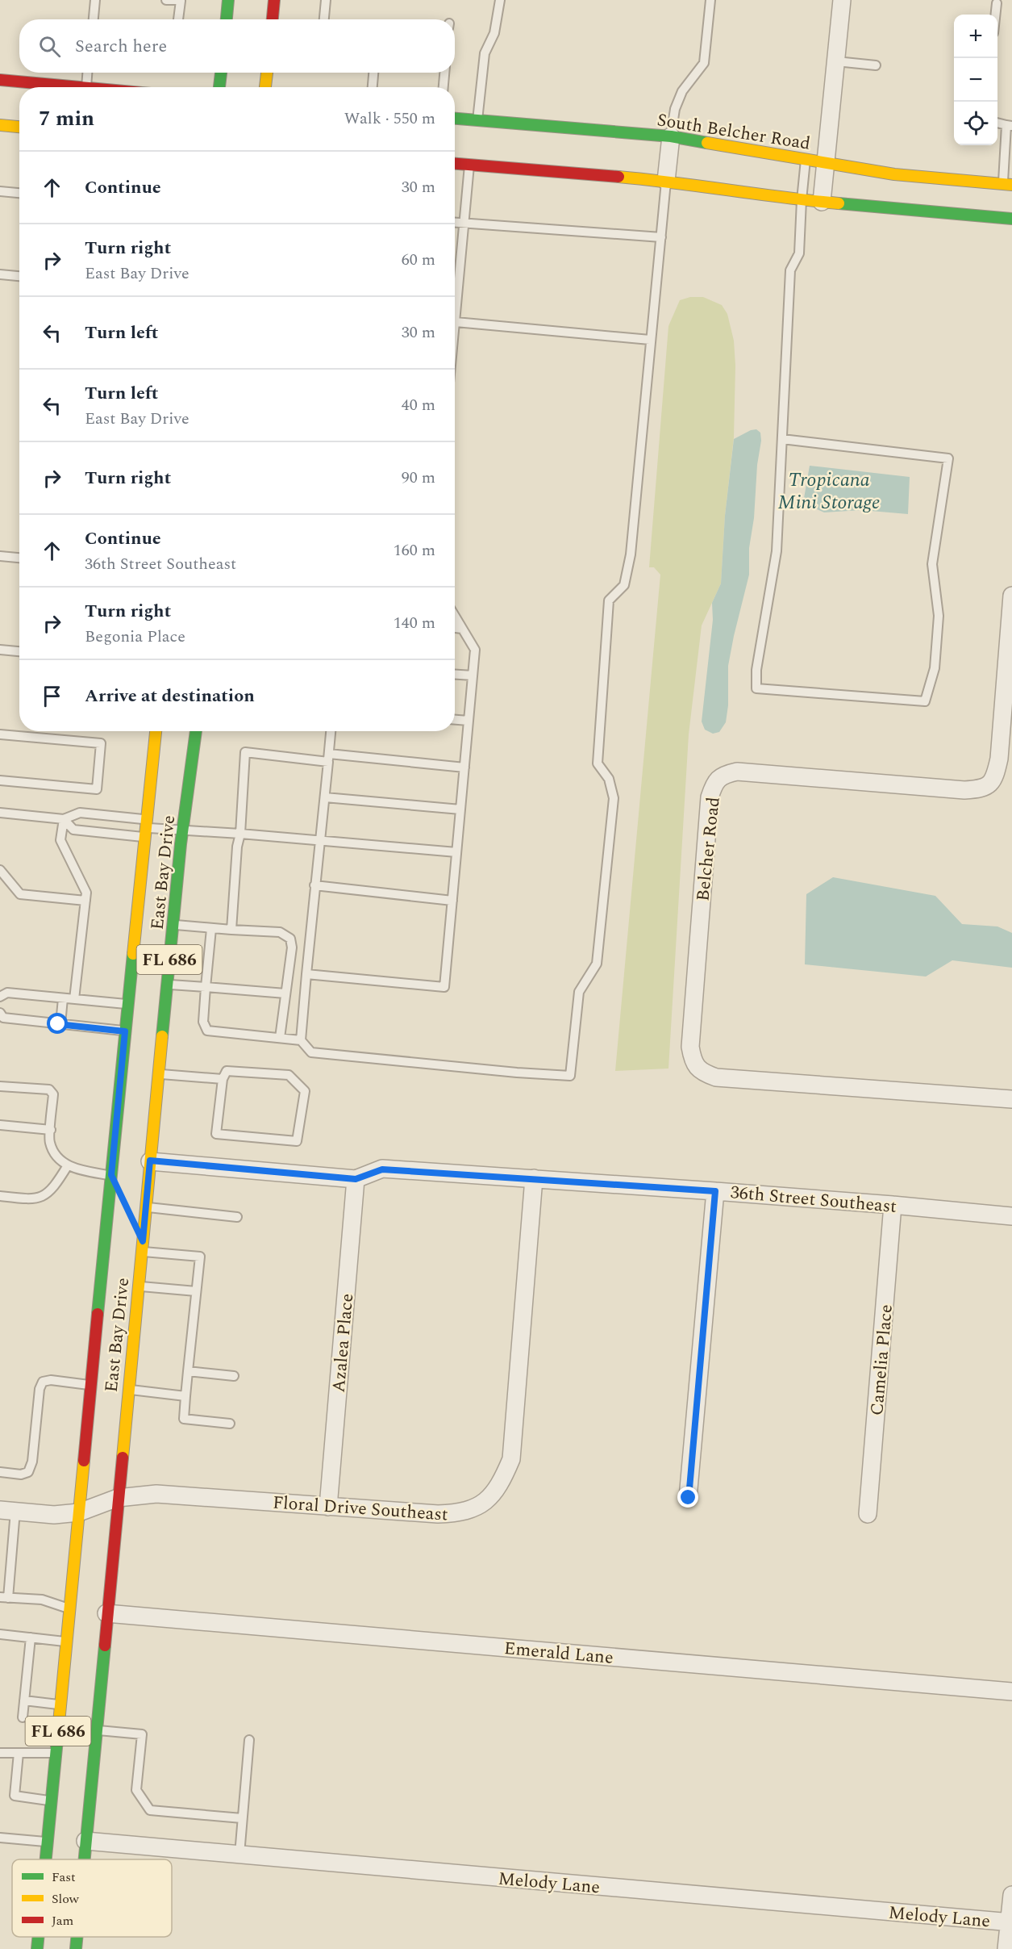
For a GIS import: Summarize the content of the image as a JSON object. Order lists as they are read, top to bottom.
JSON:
{
  "streets": {
    "main road": ["South Belcher Road", "East Bay Drive", "FL 686"],
    "street": [
      "Belcher Road",
      "36th Street Southeast",
      "Azalea Place",
      "Camelia Place",
      "Floral Drive Southeast",
      "Emerald Lane",
      "Melody Lane"
    ]
  },
  "crossings": [
    ["East Bay Drive", "Floral Drive Southeast"],
    ["East Bay Drive", "Emerald Lane"],
    ["East Bay Drive", "Melody Lane"],
    ["36th Street Southeast", "Azalea Place"],
    ["36th Street Southeast", "Camelia Place"],
    ["36th Street Southeast", "Floral Drive Southeast"],
    ["Azalea Place", "Floral Drive Southeast"]
  ],
  "water": ["Tropicana Mini Storage"],
  "legend": ["Fast", "Slow", "Jam"],
  "page": {
    "map_buttons": ["+", "−"],
    "search": "Search here",
    "heading": ["7 min", "Walk · 550 m"],
    "list": [
      ["Continue", "30 m"],
      ["Turn right", "East Bay Drive", "60 m"],
      ["Turn left", "30 m"],
      ["Turn left", "East Bay Drive", "40 m"],
      ["Turn right", "90 m"],
      ["Continue", "36th Street Southeast", "160 m"],
      ["Turn right", "Begonia Place", "140 m"],
      "Arrive at destination"
    ]
  }
}
